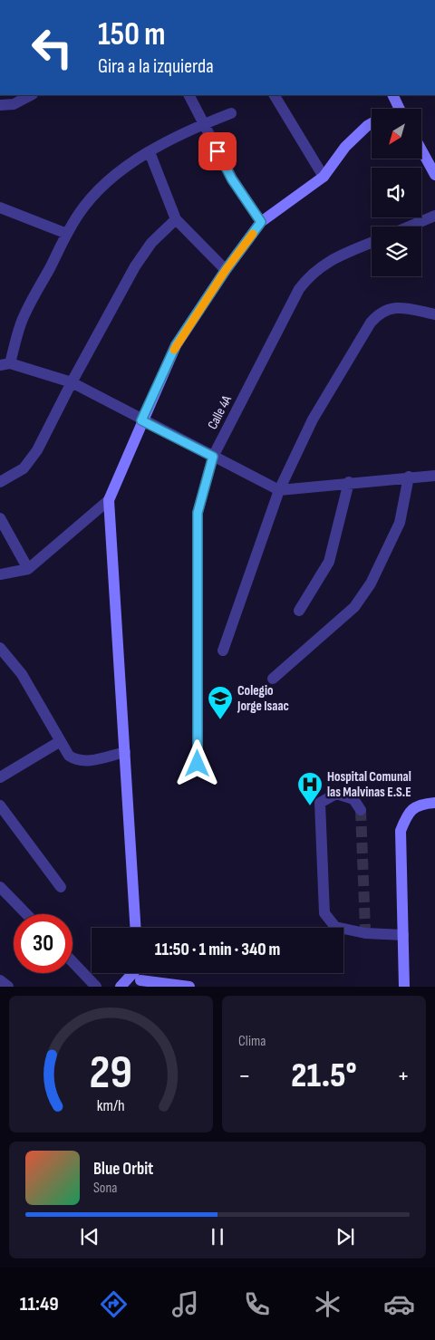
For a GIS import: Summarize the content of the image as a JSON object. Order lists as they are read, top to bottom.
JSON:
{
  "streets": {
    "street": ["Calle 4A"]
  },
  "places": {
    "school or university": ["Colegio Jorge Isaac"],
    "hospital": ["Hospital Comunal las Malvinas E.S.E"]
  },
  "north": "bottom left",
  "page": {
    "turn": ["150 m", "Gira a la izquierda"],
    "limit": "30",
    "trip": "11:50 · 1 min · 340 m",
    "tile": "Clima",
    "heat": ["−", "21.5°", "+"],
    "song": ["Blue Orbit", "Sona"],
    "tabs": "11:49",
    "gauge": ["29", "km/h"]
  }
}
